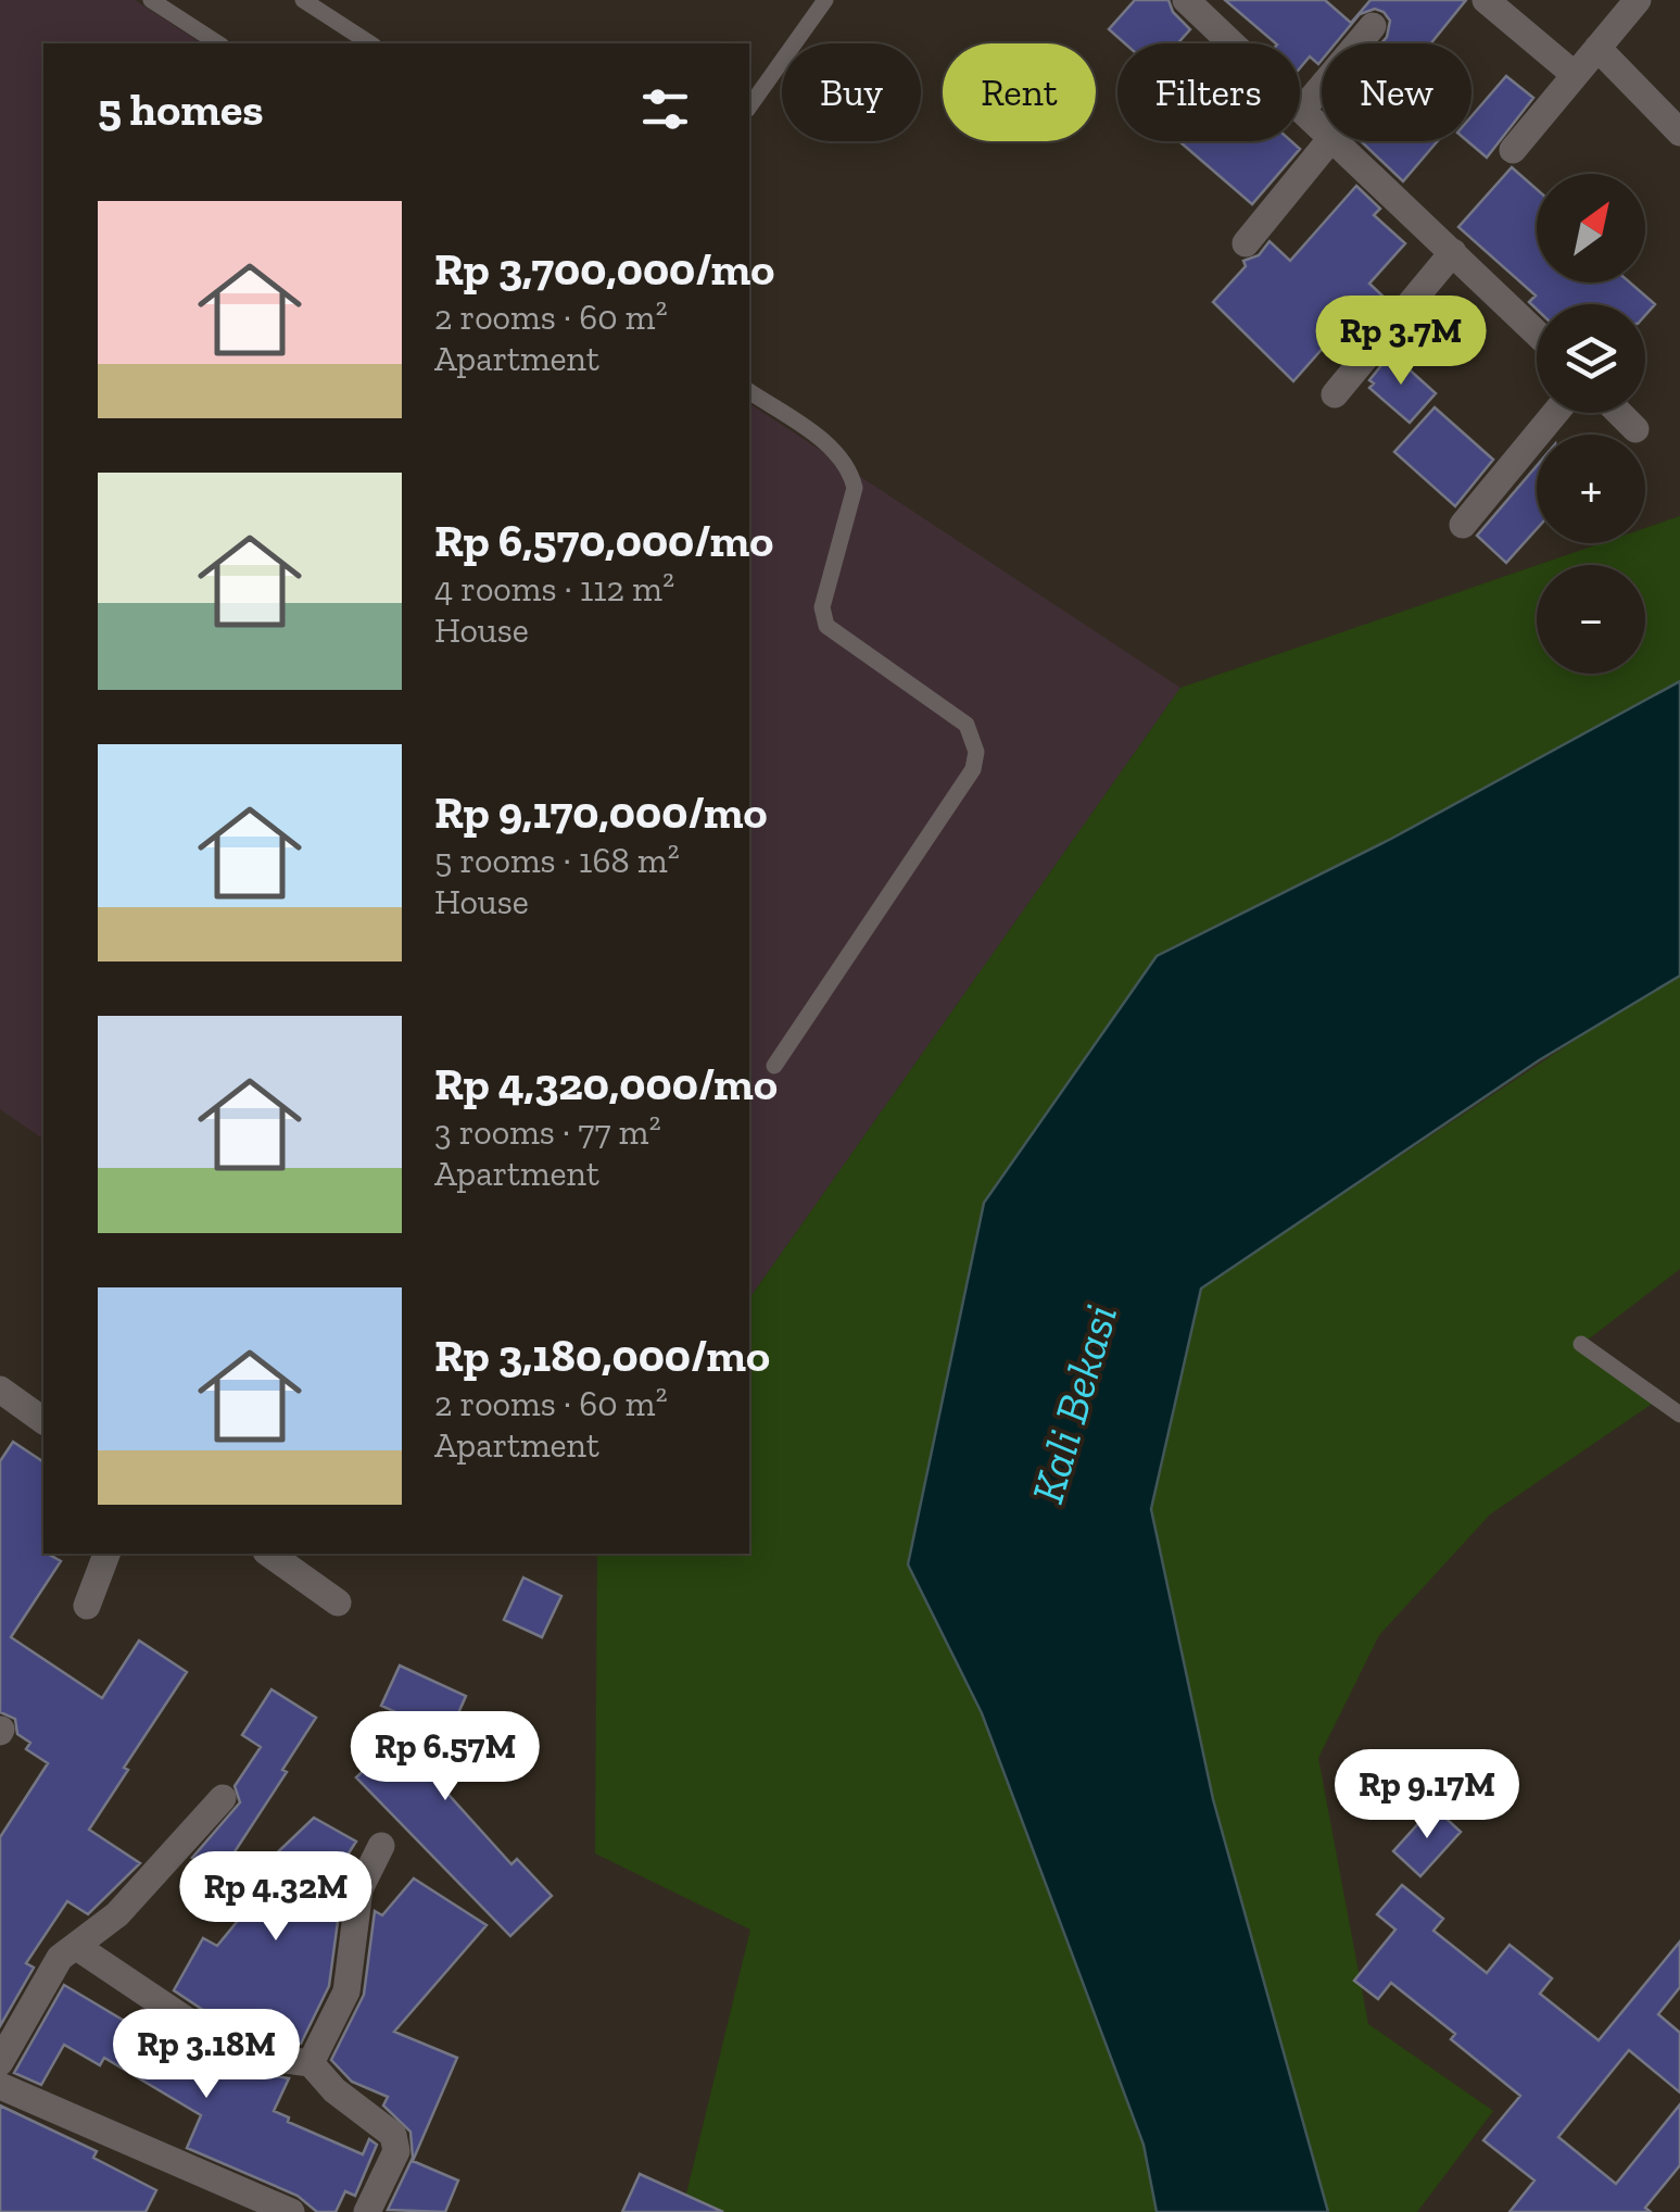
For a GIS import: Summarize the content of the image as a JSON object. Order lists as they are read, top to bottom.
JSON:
{
  "water": ["Kali Bekasi"],
  "north": "top right",
  "page": {
    "chip": [
      "Buy",
      "Rent",
      "Filters",
      "New"
    ],
    "heading": "5 homes",
    "map_buttons": ["+", "−"],
    "list": [
      {
        "name": "Rp 3,700,000/mo",
        "note": "2 rooms · 60 m² · Apartment"
      },
      {
        "name": "Rp 6,570,000/mo",
        "note": "4 rooms · 112 m² · House"
      },
      {
        "name": "Rp 9,170,000/mo",
        "note": "5 rooms · 168 m² · House"
      },
      {
        "name": "Rp 4,320,000/mo",
        "note": "3 rooms · 77 m² · Apartment"
      },
      {
        "name": "Rp 3,180,000/mo",
        "note": "2 rooms · 60 m² · Apartment"
      }
    ],
    "price": [
      "Rp 3.7M",
      "Rp 6.57M",
      "Rp 9.17M",
      "Rp 4.32M",
      "Rp 3.18M"
    ]
  }
}
